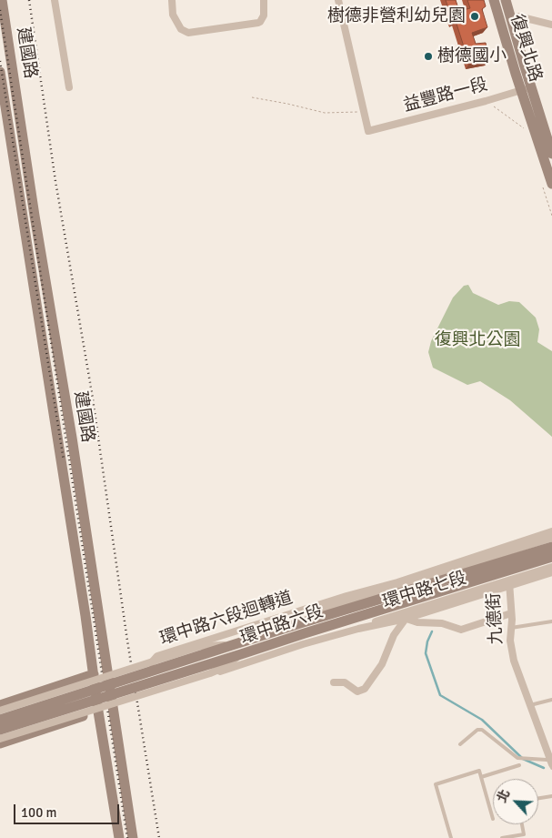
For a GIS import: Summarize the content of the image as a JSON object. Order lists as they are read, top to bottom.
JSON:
{
  "streets": {
    "street": [
      "復興北路",
      "建國路",
      "益豐路一段",
      "環中路七段",
      "環中路六段迴轉道",
      "九德街",
      "環中路六段"
    ]
  },
  "crossings": [
    ["復興北路", "益豐路一段"],
    ["環中路七段", "環中路六段迴轉道"],
    ["環中路七段", "九德街"],
    ["環中路七段", "環中路六段"],
    ["環中路六段迴轉道", "環中路六段"],
    ["九德街", "環中路六段"]
  ],
  "parks": ["復興北公園"],
  "places": ["樹德非營利幼兒園", "樹德國小"],
  "scale_bar": "100 m",
  "north": "top left"
}
